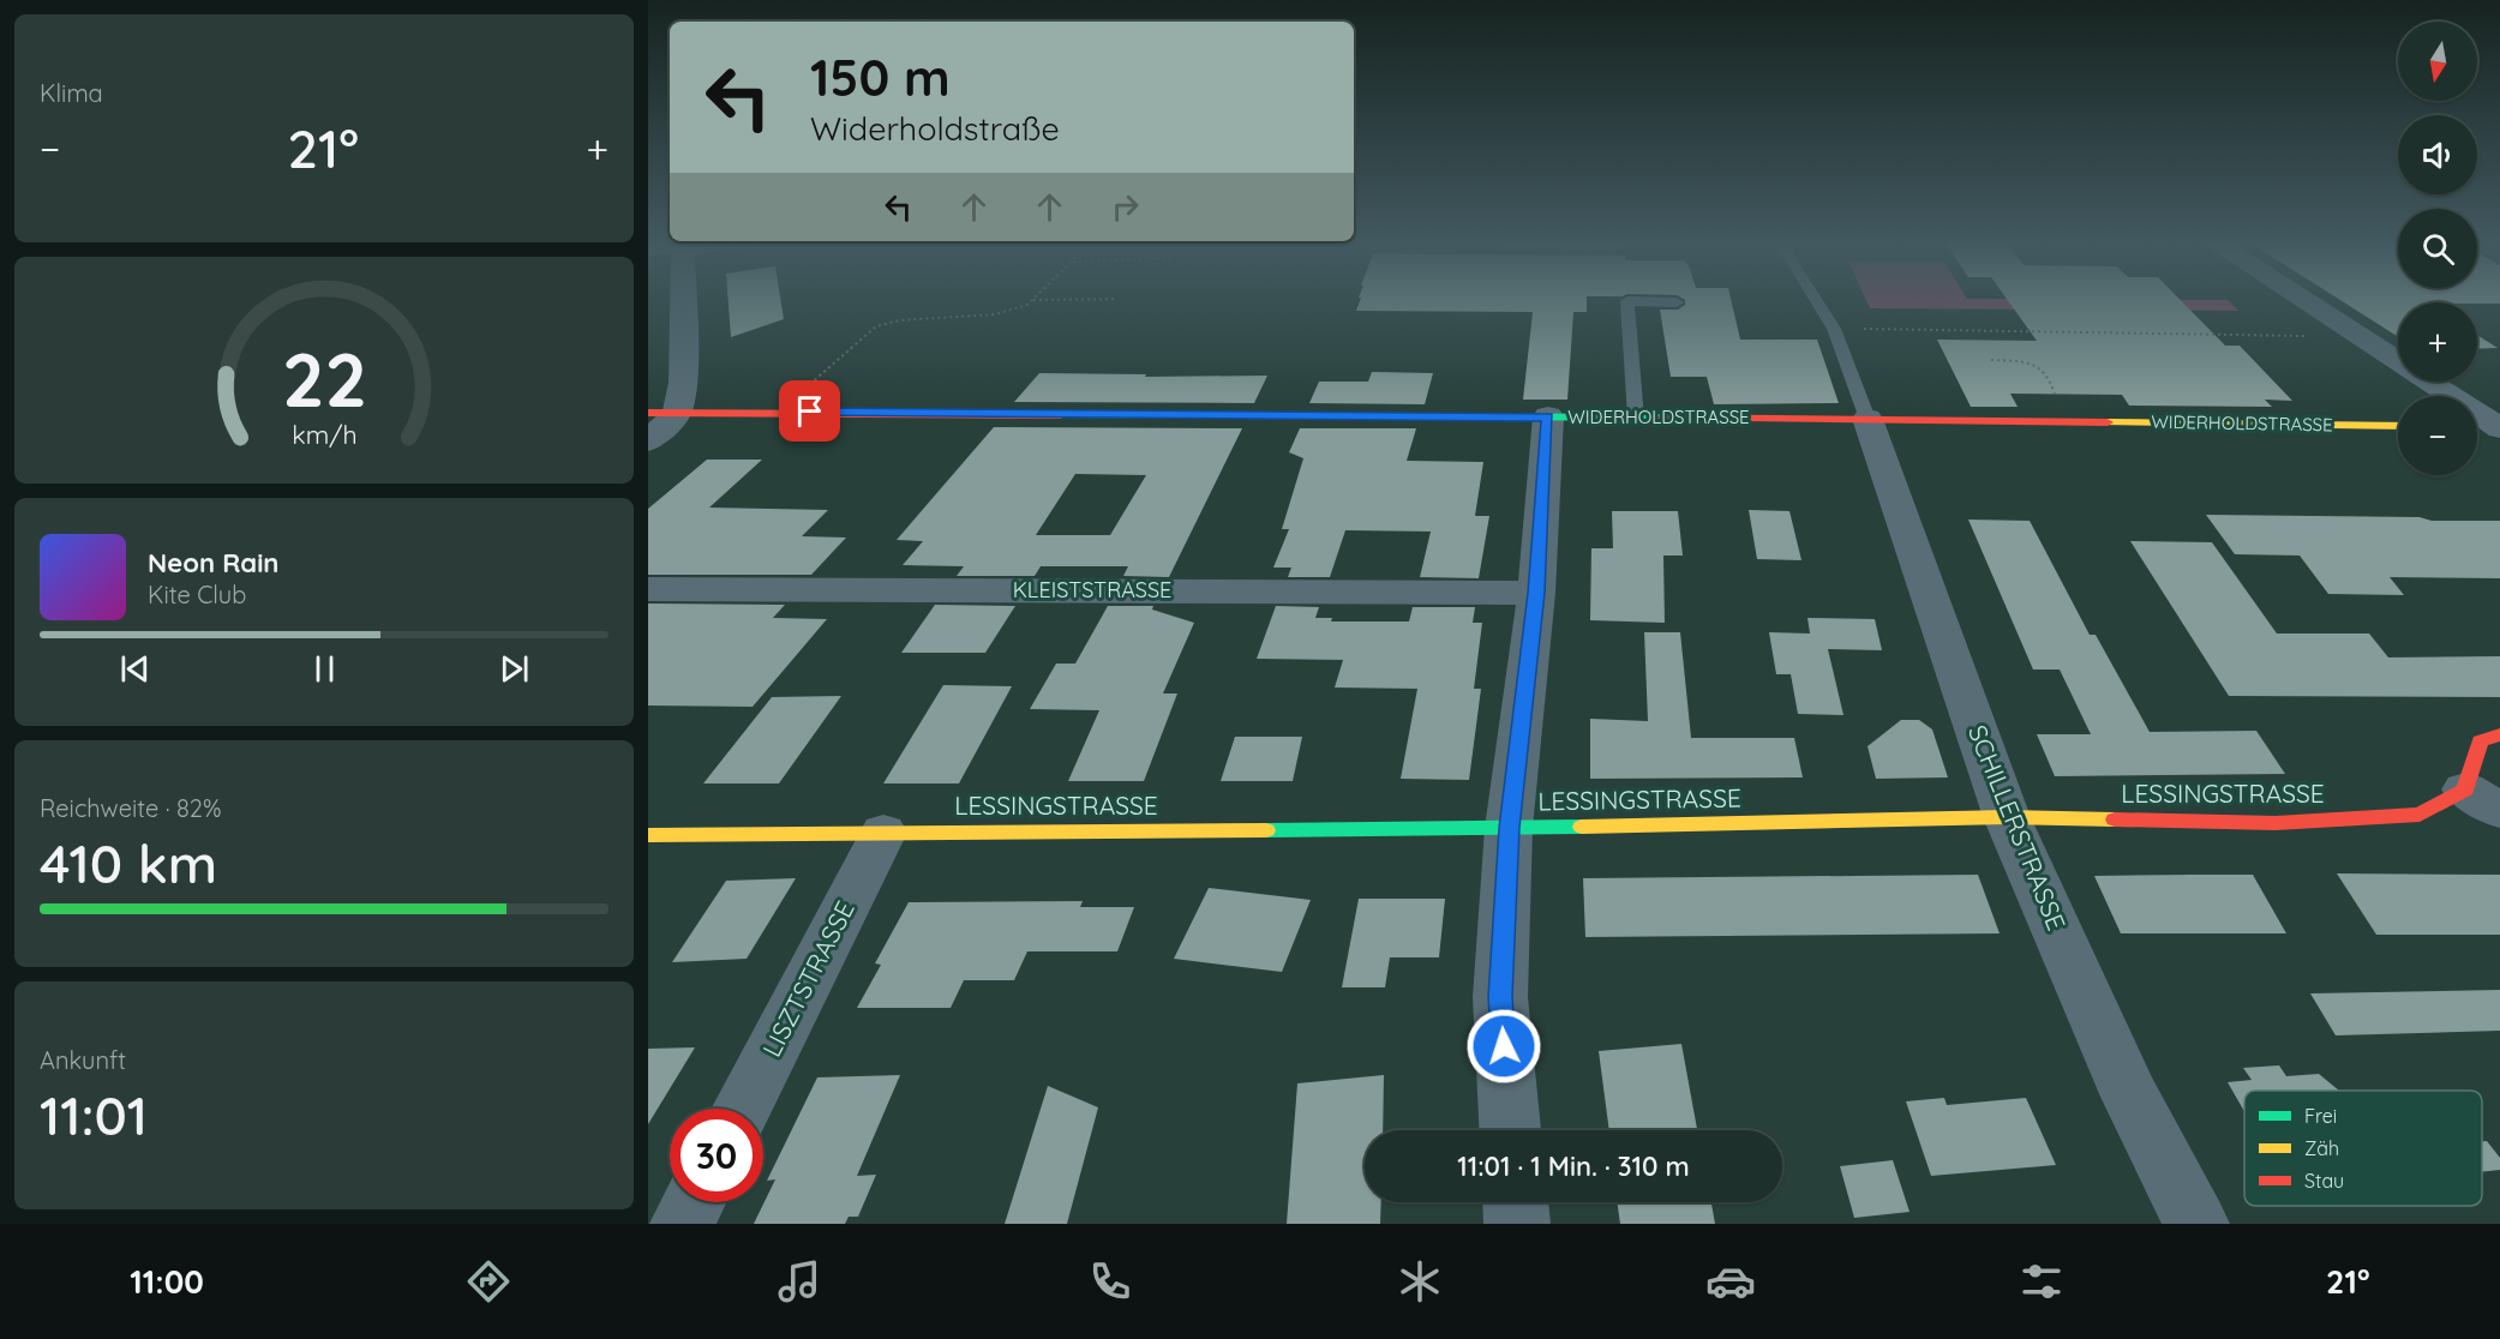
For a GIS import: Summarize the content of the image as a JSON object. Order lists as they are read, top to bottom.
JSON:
{
  "streets": {
    "street": [
      "WIDERHOLDSTRASSE",
      "KLEISTSTRASSE",
      "LESSINGSTRASSE",
      "SCHILLERSTRASSE",
      "LISZTSTRASSE"
    ]
  },
  "crossings": [
    ["WIDERHOLDSTRASSE", "SCHILLERSTRASSE"],
    ["LESSINGSTRASSE", "SCHILLERSTRASSE"],
    ["LESSINGSTRASSE", "LISZTSTRASSE"]
  ],
  "legend": ["Frei", "Zäh", "Stau"],
  "north": "bottom",
  "page": {
    "tile": [
      "Klima",
      ["Reichweite · 82%", "410 km"],
      ["Ankunft", "11:01"]
    ],
    "map_buttons": ["+", "−"],
    "turn": ["150 m", "Widerholdstraße"],
    "heat": ["−", "21°", "+"],
    "song": ["Neon Rain", "Kite Club"],
    "limit": "30",
    "trip": "11:01 · 1 Min. · 310 m",
    "tabs": ["11:00", "21°"],
    "gauge": ["22", "km/h"]
  }
}
